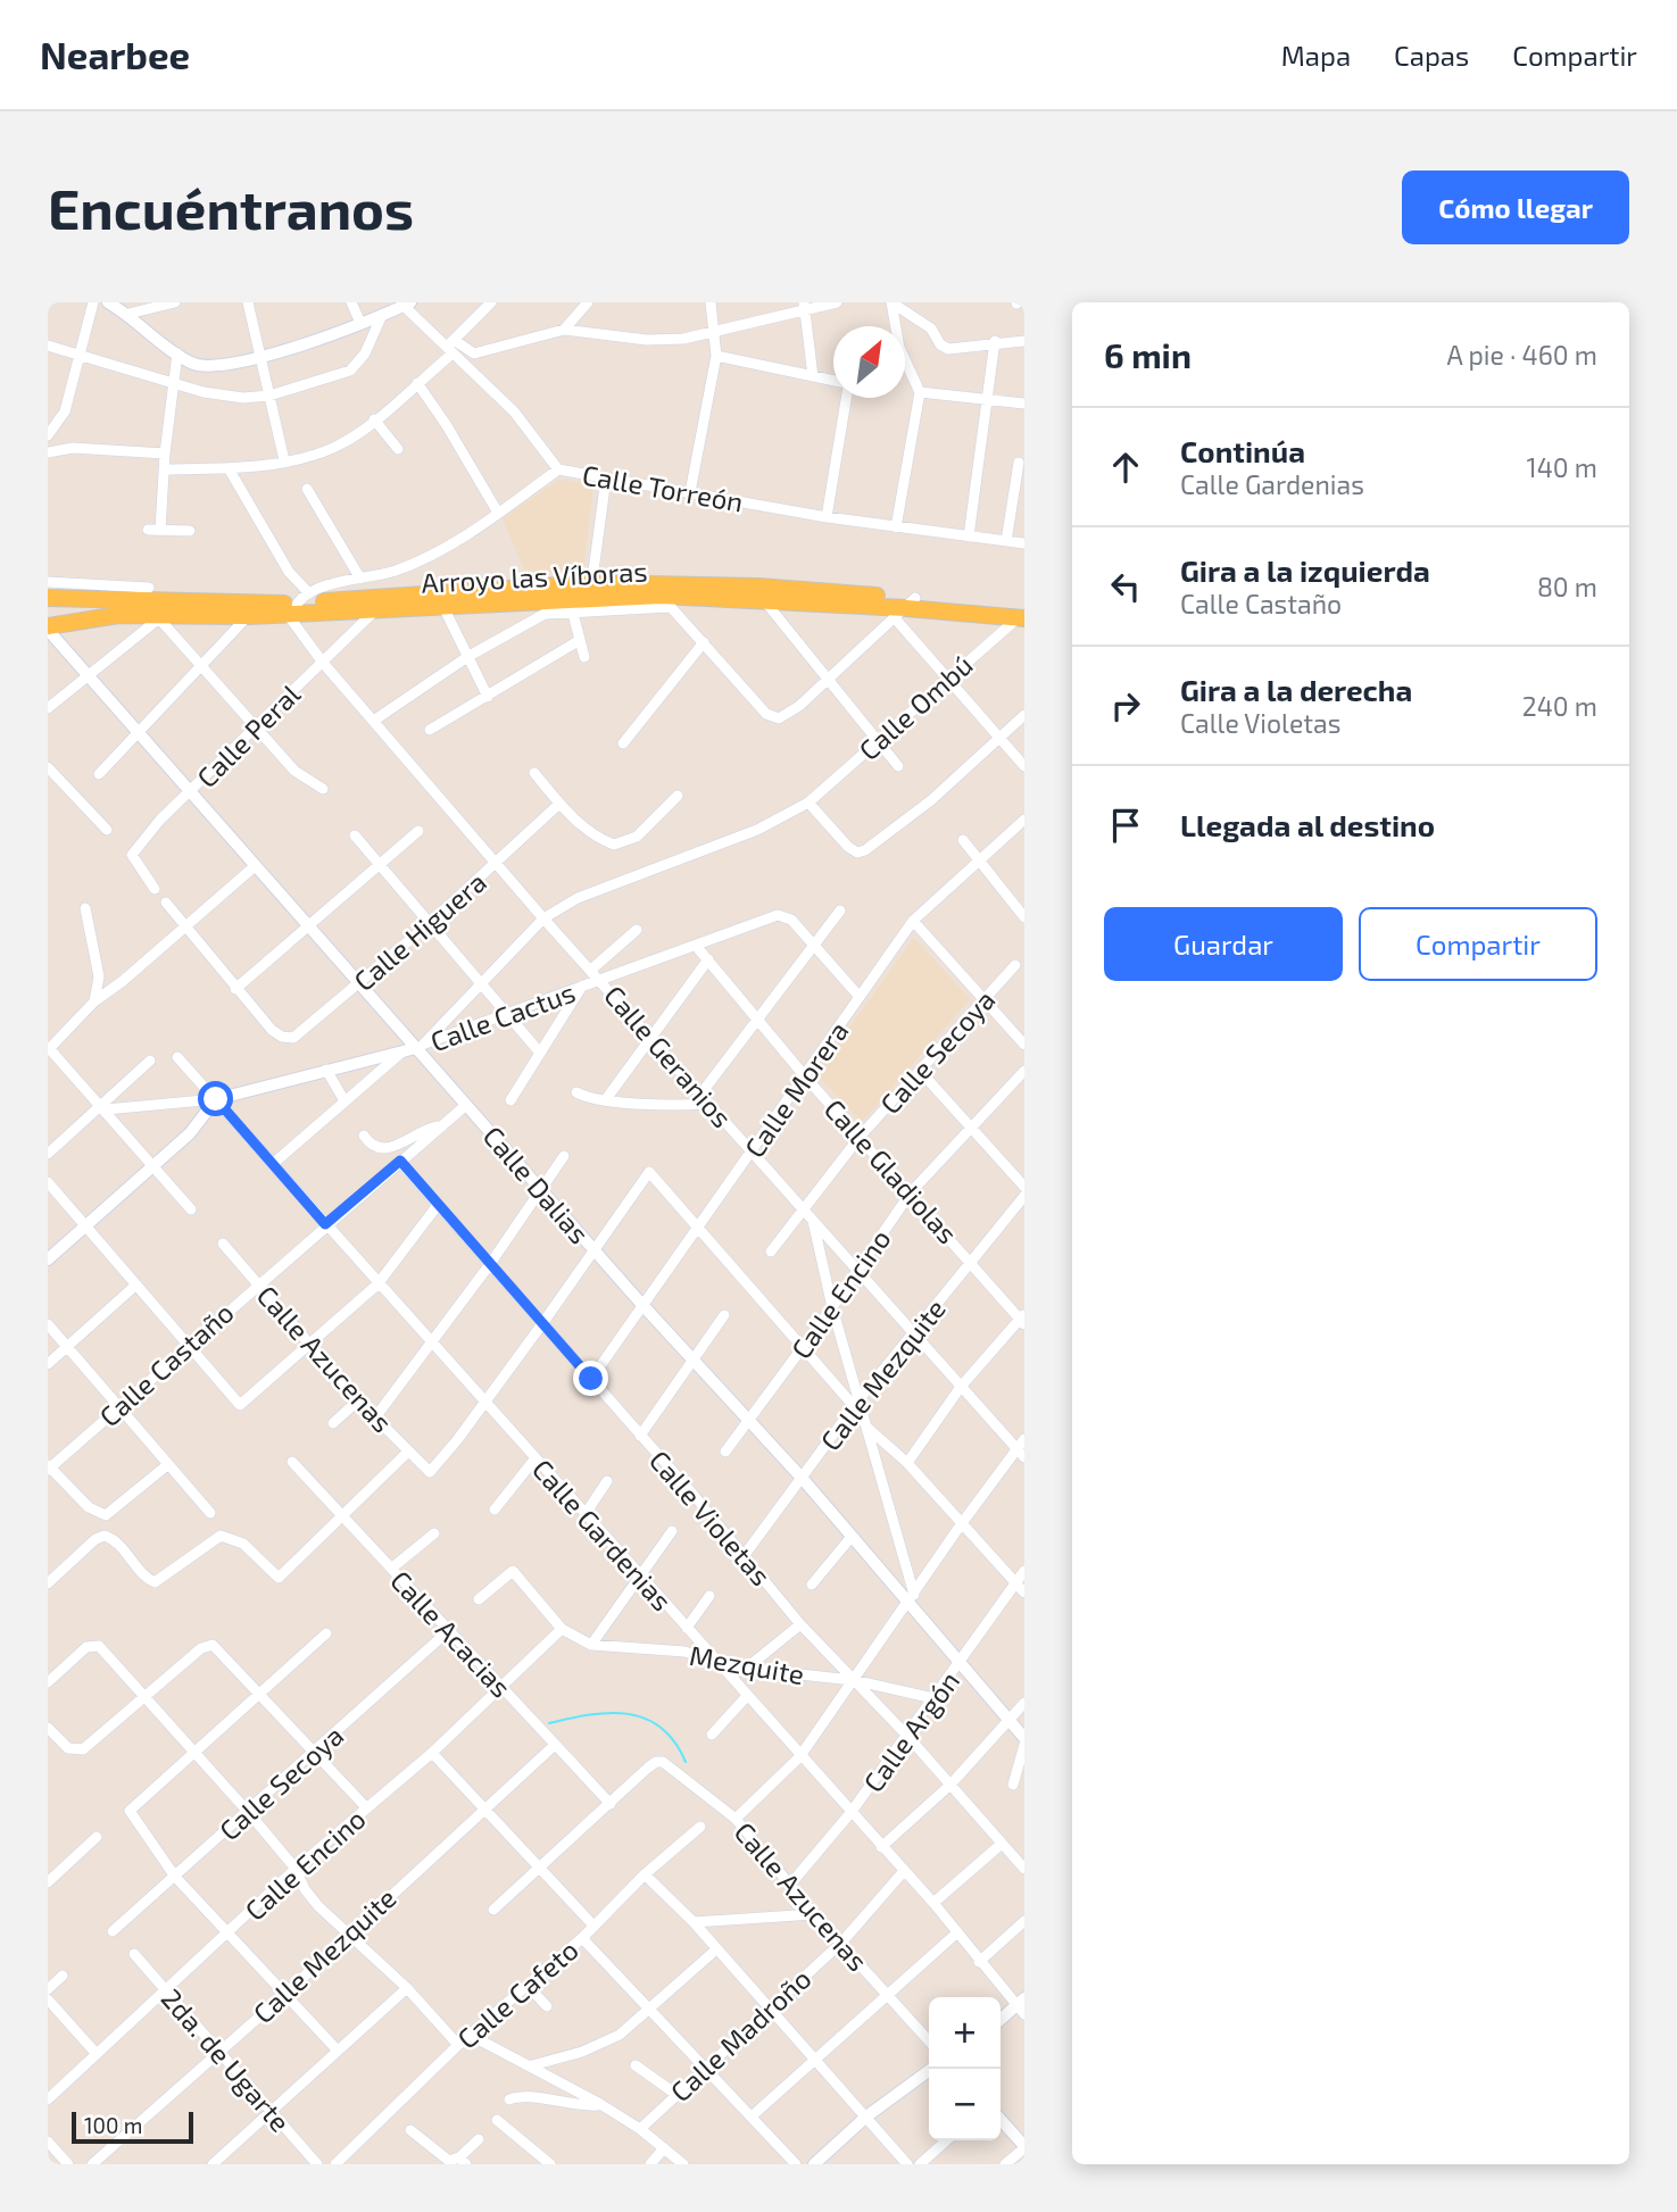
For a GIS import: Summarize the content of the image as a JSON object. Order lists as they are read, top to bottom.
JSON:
{
  "streets": {
    "main road": ["Arroyo las Víboras"],
    "street": [
      "Calle Torreón",
      "Calle Ombú",
      "Calle Peral",
      "Calle Higuera",
      "Calle Cactus",
      "Calle Secoya",
      "Calle Geranios",
      "Calle Morera",
      "Calle Gladiolas",
      "Calle Dalias",
      "Calle Encino",
      "Calle Azucenas",
      "Calle Castaño",
      "Calle Mezquite",
      "Calle Violetas",
      "Calle Gardenias",
      "Calle Acacias",
      "Mezquite",
      "Calle Argón",
      "Calle Cafeto",
      "Calle Madroño",
      "2da. de Ugarte"
    ]
  },
  "crossings": [
    ["Calle Torreón", "Arroyo las Víboras"],
    ["Calle Torreón", "Calle Geranios"],
    ["Arroyo las Víboras", "Calle Ombú"],
    ["Arroyo las Víboras", "Calle Peral"],
    ["Arroyo las Víboras", "Calle Geranios"],
    ["Arroyo las Víboras", "Calle Dalias"],
    ["Calle Ombú", "Calle Cactus"],
    ["Calle Ombú", "Calle Geranios"],
    ["Calle Ombú", "Calle Dalias"],
    ["Calle Peral", "Calle Geranios"],
    ["Calle Peral", "Calle Dalias"],
    ["Calle Higuera", "Calle Geranios"],
    ["Calle Higuera", "Calle Dalias"],
    ["Calle Cactus", "Calle Geranios"],
    ["Calle Cactus", "Calle Gladiolas"],
    ["Calle Cactus", "Calle Dalias"],
    ["Calle Cactus", "Calle Gardenias"],
    ["Calle Secoya", "Calle Geranios"],
    ["Calle Secoya", "Calle Gladiolas"],
    ["Calle Secoya", "Calle Acacias"],
    ["Calle Geranios", "Calle Morera"],
    ["Calle Geranios", "Calle Encino"],
    ["Calle Geranios", "Calle Mezquite"],
    ["Calle Morera", "Calle Gladiolas"],
    ["Calle Morera", "Calle Dalias"],
    ["Calle Morera", "Calle Violetas"],
    ["Calle Gladiolas", "Calle Encino"],
    ["Calle Gladiolas", "Calle Mezquite"],
    ["Calle Dalias", "Calle Encino"],
    ["Calle Dalias", "Calle Castaño"],
    ["Calle Dalias", "Calle Mezquite"],
    ["Calle Dalias", "Calle Argón"],
    ["Calle Encino", "Calle Acacias"],
    ["Calle Encino", "Mezquite"],
    ["Calle Encino", "2da. de Ugarte"],
    ["Calle Azucenas", "Calle Castaño"],
    ["Calle Azucenas", "Calle Gardenias"],
    ["Calle Azucenas", "Calle Acacias"],
    ["Calle Azucenas", "Calle Argón"],
    ["Calle Azucenas", "Calle Madroño"],
    ["Calle Castaño", "Calle Violetas"],
    ["Calle Castaño", "Calle Gardenias"],
    ["Calle Mezquite", "Calle Violetas"],
    ["Calle Mezquite", "Calle Acacias"],
    ["Calle Mezquite", "2da. de Ugarte"],
    ["Calle Violetas", "Mezquite"],
    ["Calle Violetas", "Calle Argón"],
    ["Calle Gardenias", "Mezquite"],
    ["Calle Gardenias", "Calle Argón"],
    ["Calle Gardenias", "Calle Madroño"],
    ["Mezquite", "Calle Argón"]
  ],
  "scale_bar": "100 m",
  "north": "top right",
  "page": {
    "header": "Nearbee",
    "nav": ["Mapa", "Capas", "Compartir"],
    "buttons": [
      "Cómo llegar",
      ["Guardar", "Compartir"]
    ],
    "title": "Encuéntranos",
    "heading": ["6 min", "A pie · 460 m"],
    "list": [
      ["Continúa", "Calle Gardenias", "140 m"],
      ["Gira a la izquierda", "Calle Castaño", "80 m"],
      ["Gira a la derecha", "Calle Violetas", "240 m"],
      "Llegada al destino"
    ],
    "map_buttons": ["+", "−"],
    "scale": "100 m"
  }
}
